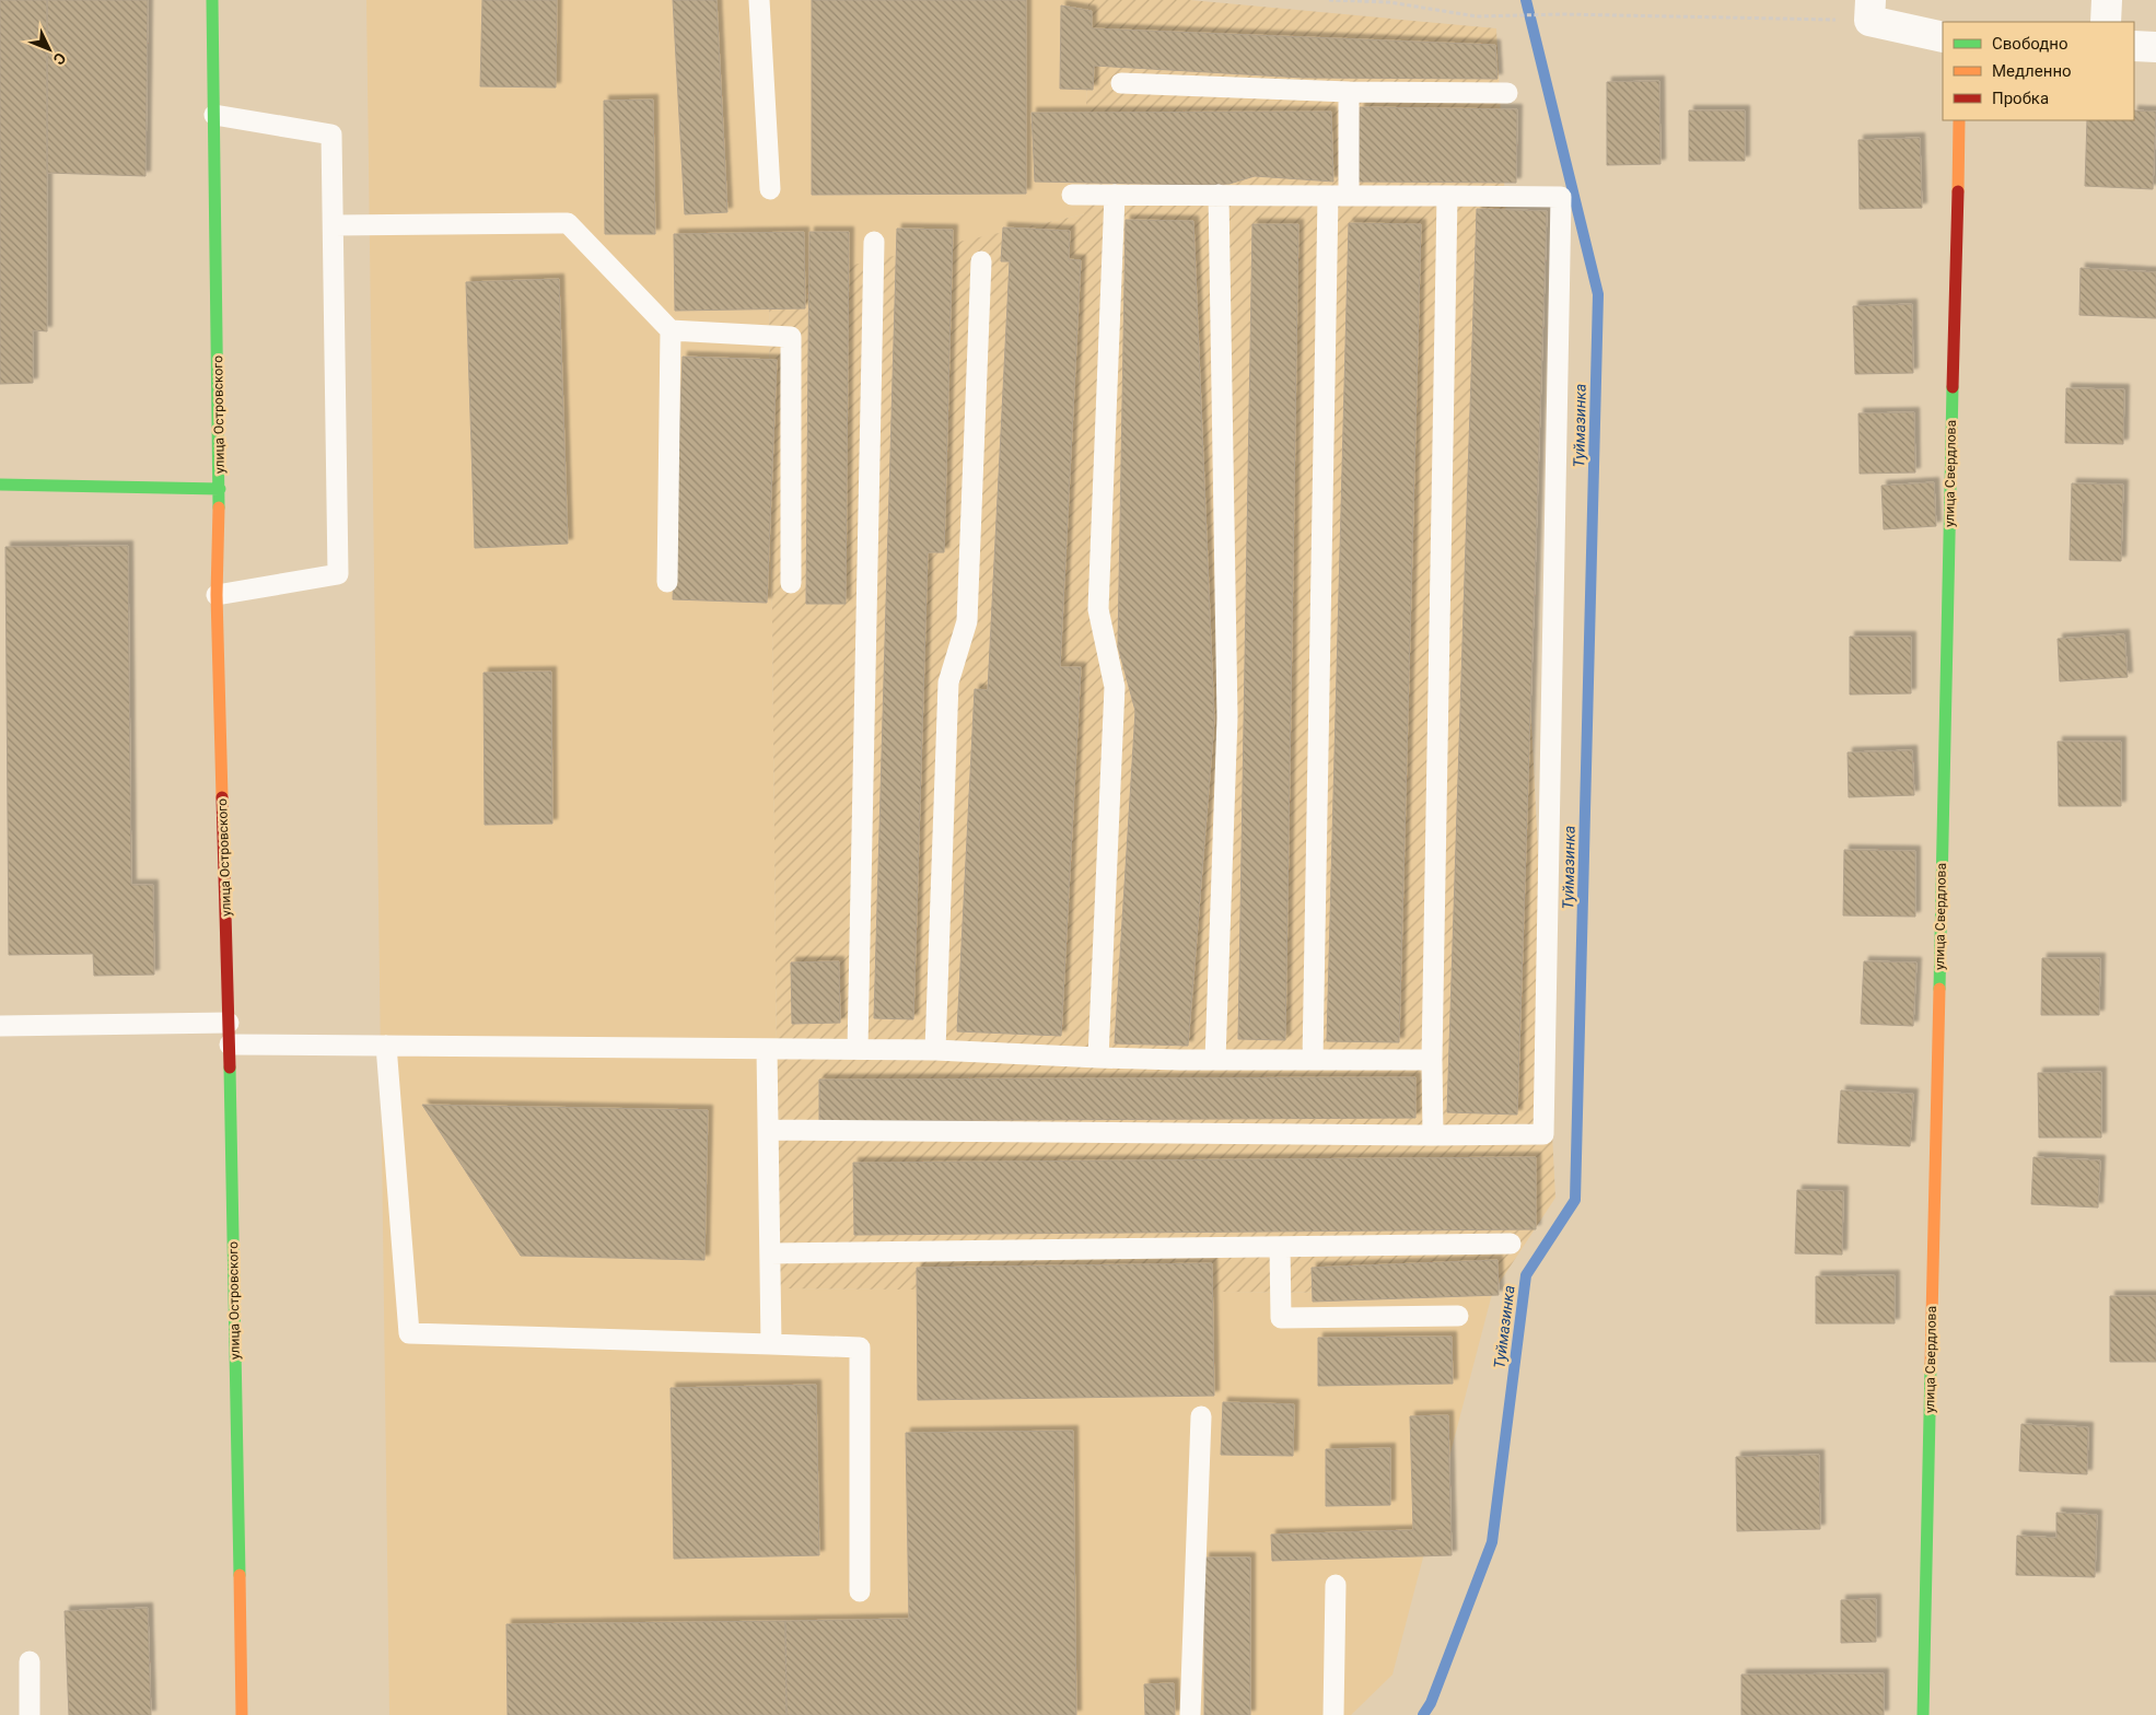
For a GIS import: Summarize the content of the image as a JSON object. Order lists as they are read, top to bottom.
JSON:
{
  "streets": {
    "street": ["улица Островского", "улица Свердлова"]
  },
  "water": ["Туймазинка"],
  "legend": ["Свободно", "Медленно", "Пробка"],
  "north": "bottom right"
}
